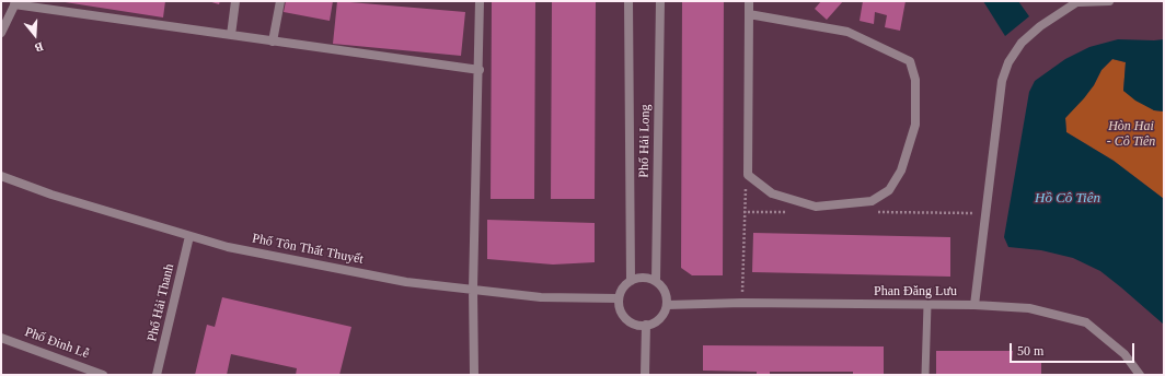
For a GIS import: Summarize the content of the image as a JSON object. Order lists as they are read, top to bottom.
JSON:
{
  "streets": {
    "street": [
      "Phố Hải Long",
      "Phố Tôn Thất Thuyết",
      "Phan Đăng Lưu",
      "Phố Hải Thanh",
      "Phố Đinh Lễ"
    ]
  },
  "crossings": [
    ["Phố Hải Long", "Phố Tôn Thất Thuyết"],
    ["Phố Hải Long", "Phan Đăng Lưu"],
    ["Phố Tôn Thất Thuyết", "Phan Đăng Lưu"],
    ["Phố Tôn Thất Thuyết", "Phố Hải Thanh"]
  ],
  "water": ["Hồ Cô Tiên"],
  "parks": ["Hòn Hai - Cô Tiên"],
  "scale_bar": "50 m",
  "north": "bottom"
}
